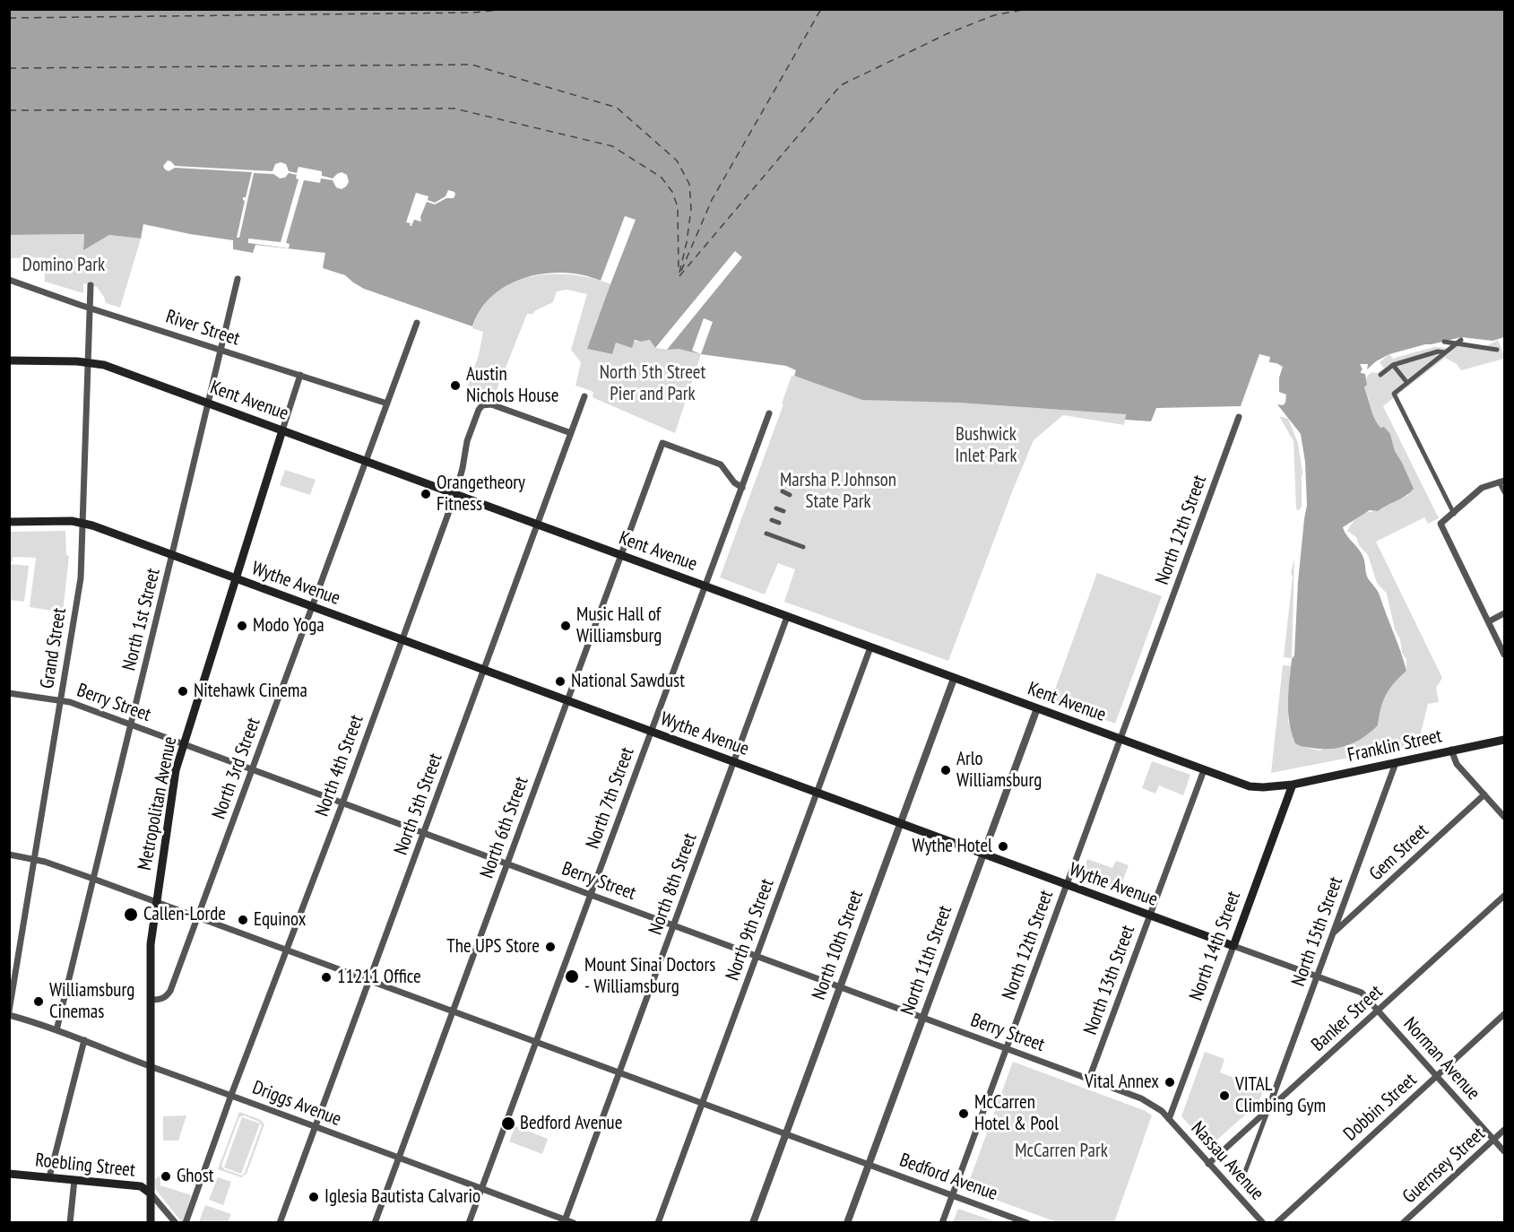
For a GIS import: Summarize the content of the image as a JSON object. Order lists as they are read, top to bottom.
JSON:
{
  "streets": {
    "main road": [
      "Kent Avenue",
      "Wythe Avenue",
      "Franklin Street",
      "Metropolitan Avenue",
      "North 14th Street",
      "Roebling Street"
    ],
    "street": [
      "River Street",
      "North 12th Street",
      "North 1st Street",
      "Grand Street",
      "Berry Street",
      "North 4th Street",
      "North 3rd Street",
      "North 7th Street",
      "North 5th Street",
      "North 6th Street",
      "Gem Street",
      "North 8th Street",
      "North 9th Street",
      "North 15th Street",
      "North 10th Street",
      "North 11th Street",
      "North 13th Street",
      "Banker Street",
      "Norman Avenue",
      "Driggs Avenue",
      "Dobbin Street",
      "Nassau Avenue",
      "Guernsey Street",
      "Bedford Avenue"
    ]
  },
  "crossings": [
    ["River Street", "North 1st Street"],
    ["River Street", "Grand Street"],
    ["River Street", "North 3rd Street"],
    ["River Street", "Metropolitan Avenue"],
    ["Kent Avenue", "North 12th Street"],
    ["Kent Avenue", "North 1st Street"],
    ["Kent Avenue", "Grand Street"],
    ["Kent Avenue", "Franklin Street"],
    ["Kent Avenue", "North 4th Street"],
    ["Kent Avenue", "North 3rd Street"],
    ["Kent Avenue", "North 7th Street"],
    ["Kent Avenue", "Metropolitan Avenue"],
    ["Kent Avenue", "North 5th Street"],
    ["Kent Avenue", "North 6th Street"],
    ["Kent Avenue", "North 8th Street"],
    ["Kent Avenue", "North 9th Street"],
    ["Kent Avenue", "North 10th Street"],
    ["Kent Avenue", "North 14th Street"],
    ["Kent Avenue", "North 11th Street"],
    ["Kent Avenue", "North 13th Street"],
    ["North 12th Street", "Wythe Avenue"],
    ["North 12th Street", "Berry Street"],
    ["North 12th Street", "Bedford Avenue"],
    ["Wythe Avenue", "North 1st Street"],
    ["Wythe Avenue", "Grand Street"],
    ["Wythe Avenue", "North 4th Street"],
    ["Wythe Avenue", "North 3rd Street"],
    ["Wythe Avenue", "North 7th Street"],
    ["Wythe Avenue", "Metropolitan Avenue"],
    ["Wythe Avenue", "North 5th Street"],
    ["Wythe Avenue", "North 6th Street"],
    ["Wythe Avenue", "North 8th Street"],
    ["Wythe Avenue", "North 9th Street"],
    ["Wythe Avenue", "North 15th Street"],
    ["Wythe Avenue", "North 10th Street"],
    ["Wythe Avenue", "North 14th Street"],
    ["Wythe Avenue", "North 11th Street"],
    ["Wythe Avenue", "North 13th Street"],
    ["Wythe Avenue", "Banker Street"],
    ["Wythe Avenue", "Norman Avenue"],
    ["North 1st Street", "Berry Street"],
    ["North 1st Street", "Driggs Avenue"],
    ["North 1st Street", "Bedford Avenue"],
    ["Grand Street", "Berry Street"],
    ["Grand Street", "Driggs Avenue"],
    ["Grand Street", "Bedford Avenue"],
    ["Berry Street", "North 4th Street"],
    ["Berry Street", "North 3rd Street"],
    ["Berry Street", "North 7th Street"],
    ["Berry Street", "Metropolitan Avenue"],
    ["Berry Street", "North 5th Street"],
    ["Berry Street", "North 6th Street"],
    ["Berry Street", "North 8th Street"],
    ["Berry Street", "North 9th Street"],
    ["Berry Street", "North 10th Street"],
    ["Berry Street", "North 14th Street"],
    ["Berry Street", "North 11th Street"],
    ["Berry Street", "North 13th Street"],
    ["Berry Street", "Nassau Avenue"],
    ["Franklin Street", "North 15th Street"],
    ["Franklin Street", "North 14th Street"],
    ["North 4th Street", "North 5th Street"],
    ["North 4th Street", "Driggs Avenue"],
    ["North 4th Street", "Bedford Avenue"],
    ["North 3rd Street", "Metropolitan Avenue"],
    ["North 3rd Street", "Bedford Avenue"],
    ["North 7th Street", "North 6th Street"],
    ["North 7th Street", "Driggs Avenue"],
    ["North 7th Street", "Bedford Avenue"],
    ["Metropolitan Avenue", "Driggs Avenue"],
    ["Metropolitan Avenue", "Roebling Street"],
    ["Metropolitan Avenue", "Bedford Avenue"],
    ["North 5th Street", "Driggs Avenue"],
    ["North 5th Street", "Bedford Avenue"],
    ["North 6th Street", "Driggs Avenue"],
    ["North 6th Street", "Bedford Avenue"],
    ["Gem Street", "North 15th Street"],
    ["North 8th Street", "Driggs Avenue"],
    ["North 8th Street", "Bedford Avenue"],
    ["North 9th Street", "Bedford Avenue"],
    ["North 15th Street", "Banker Street"],
    ["North 10th Street", "Bedford Avenue"],
    ["North 14th Street", "Nassau Avenue"],
    ["North 11th Street", "Bedford Avenue"],
    ["Banker Street", "Norman Avenue"],
    ["Banker Street", "Nassau Avenue"],
    ["Norman Avenue", "Dobbin Street"],
    ["Norman Avenue", "Guernsey Street"]
  ],
  "parks": [
    "Domino Park",
    "North 5th Street Pier and Park",
    "Bushwick Inlet Park",
    "Marsha P. Johnson State Park",
    "McCarren Park"
  ],
  "places": [
    "Austin Nichols House",
    "Orangetheory Fitness",
    "Modo Yoga",
    "Music Hall of Williamsburg",
    "National Sawdust",
    "Nitehawk Cinema",
    "Arlo Williamsburg",
    "Wythe Hotel",
    "Callen-Lorde",
    "Equinox",
    "The UPS Store",
    "Mount Sinai Doctors - Williamsburg",
    "11211 Office",
    "Williamsburg Cinemas",
    "Vital Annex",
    "VITAL Climbing Gym",
    "McCarren Hotel & Pool",
    "Bedford Avenue",
    "Ghost",
    "Iglesia Bautista Calvario"
  ]
}
